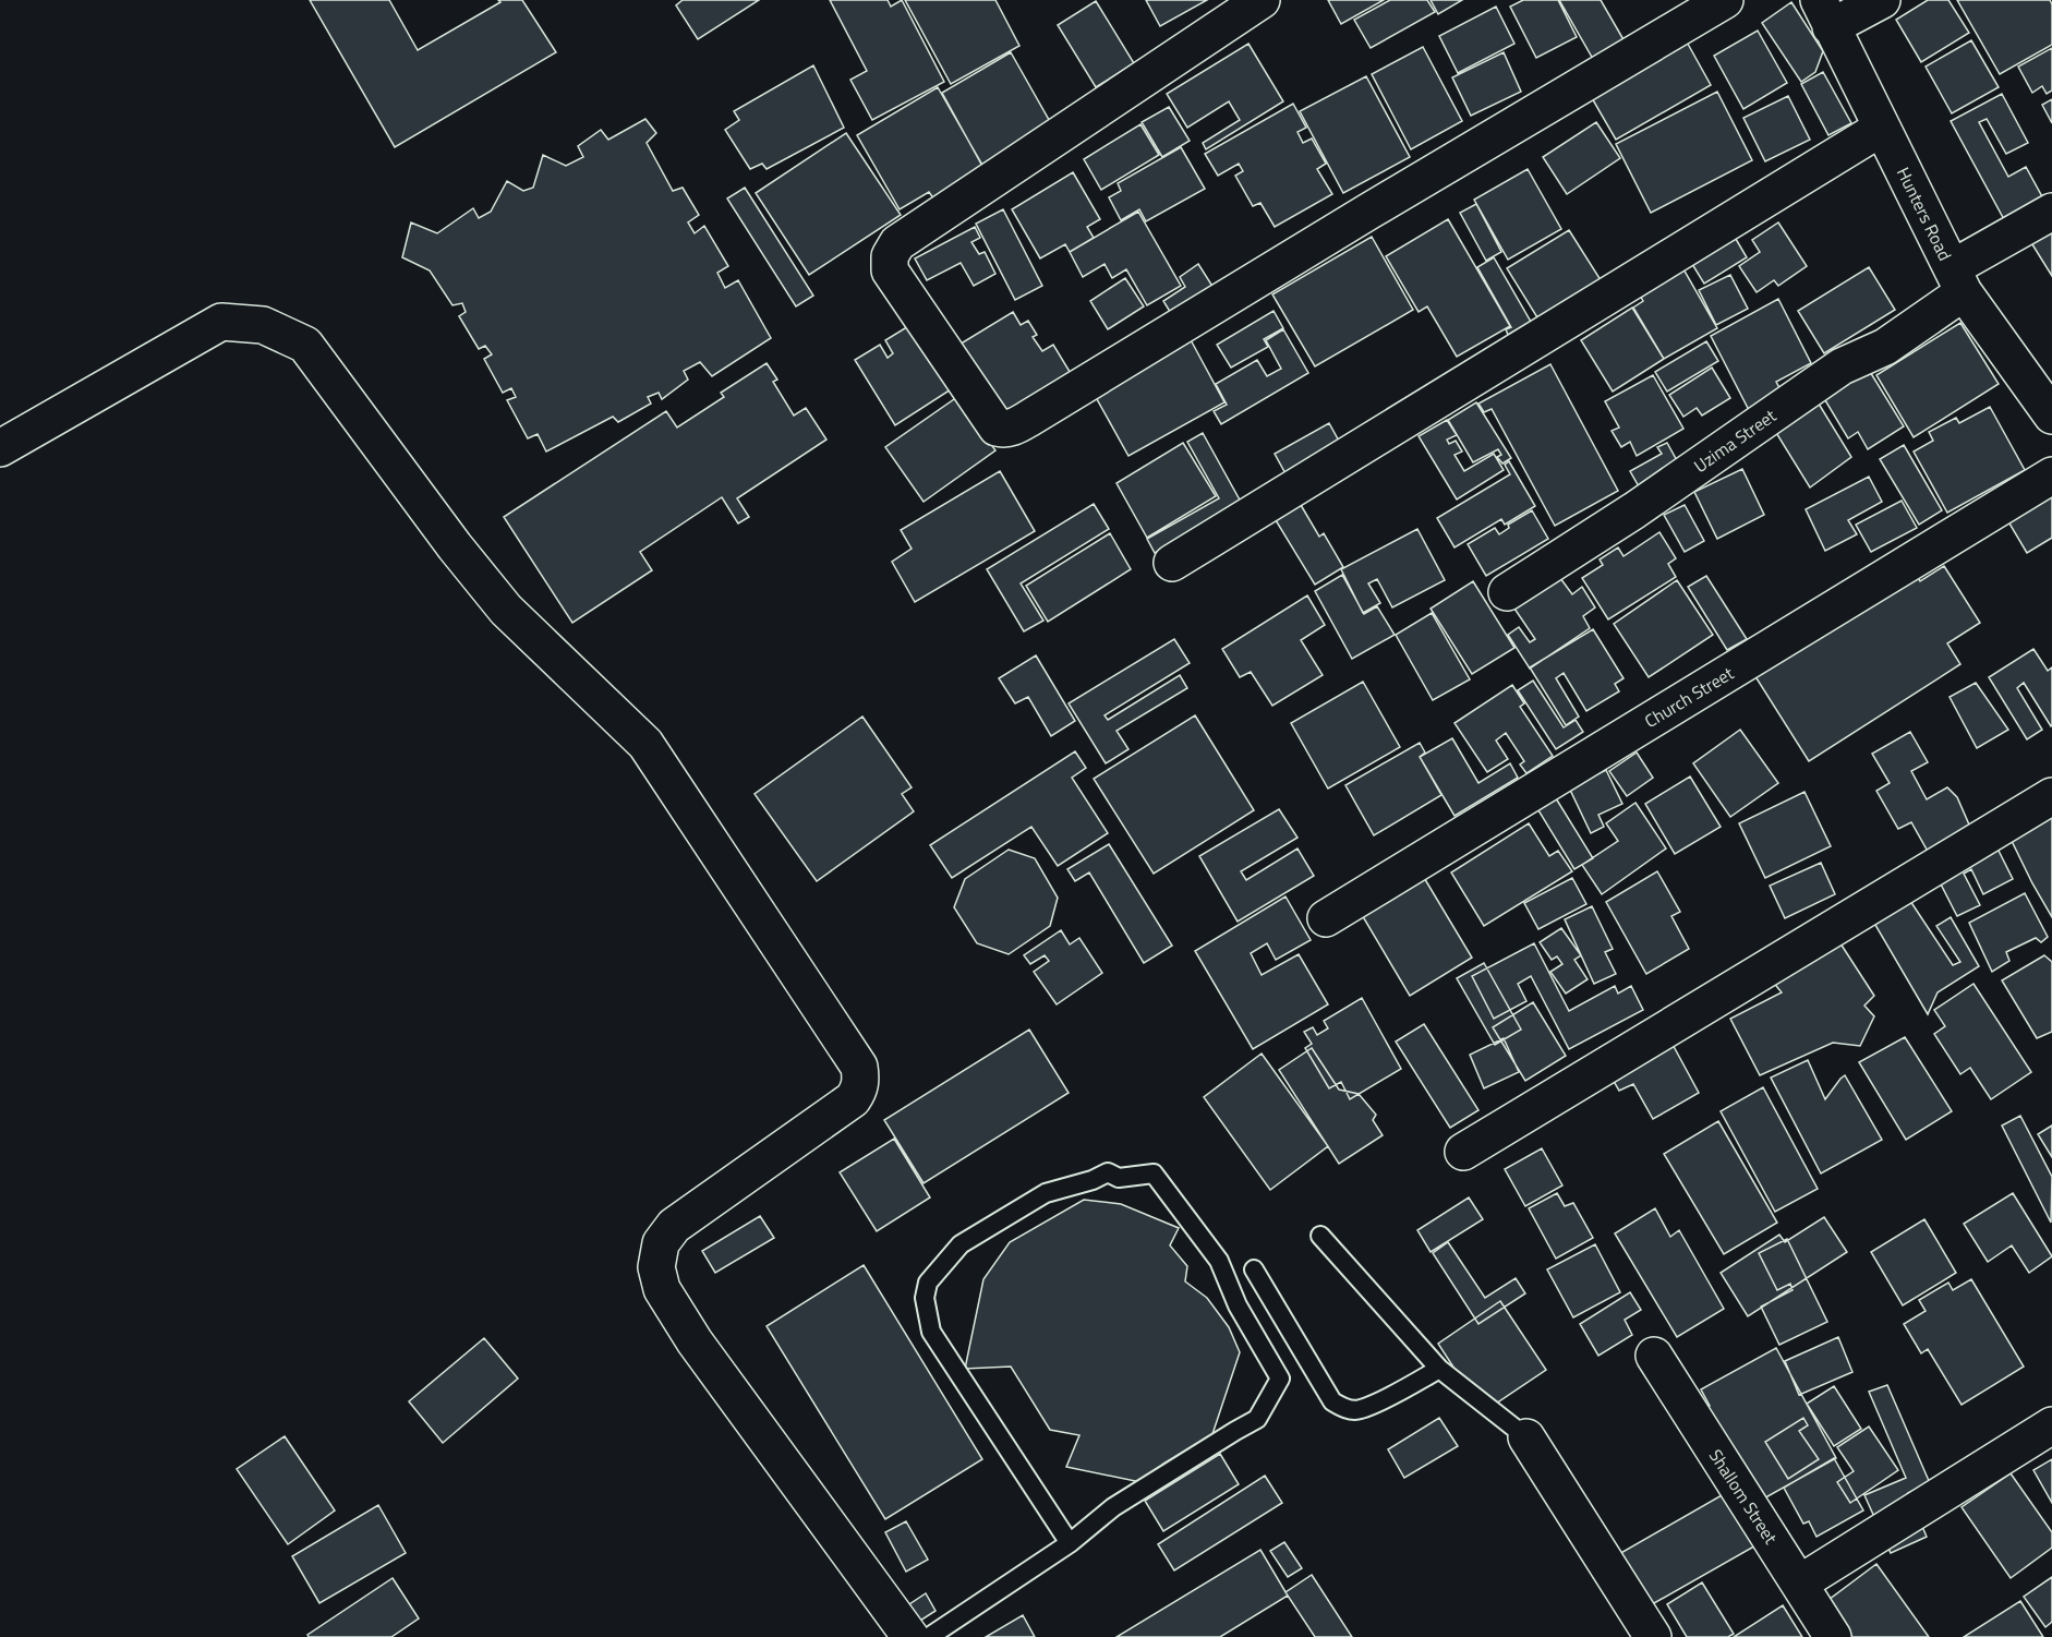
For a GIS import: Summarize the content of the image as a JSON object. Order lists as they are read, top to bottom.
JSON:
{
  "streets": {
    "street": [
      "Hunters Road",
      "Uzima Street",
      "Church Street",
      "Shallom Street"
    ]
  },
  "crossings": [
    ["Hunters Road", "Uzima Street"]
  ]
}
